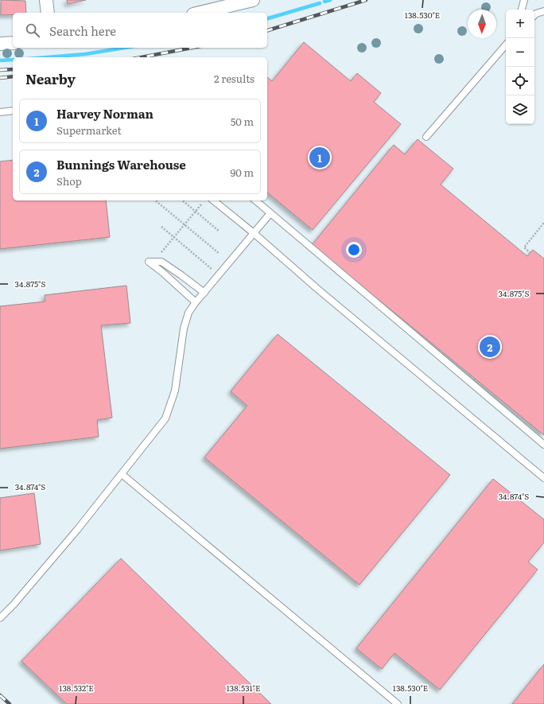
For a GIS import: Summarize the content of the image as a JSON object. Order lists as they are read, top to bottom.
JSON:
{
  "north": "bottom",
  "page": {
    "map_buttons": ["+", "−"],
    "search": "Search here",
    "heading": ["Nearby", "2 results"],
    "list": [
      {
        "mark": "1",
        "name": "Harvey Norman",
        "note": "Supermarket",
        "value": "50 m"
      },
      {
        "mark": "2",
        "name": "Bunnings Warehouse",
        "note": "Shop",
        "value": "90 m"
      }
    ],
    "pins": ["1", "2"]
  },
  "coordinates": [
    "138.530°E",
    "34.875°S",
    "34.874°S",
    "138.532°E",
    "138.531°E"
  ]
}
